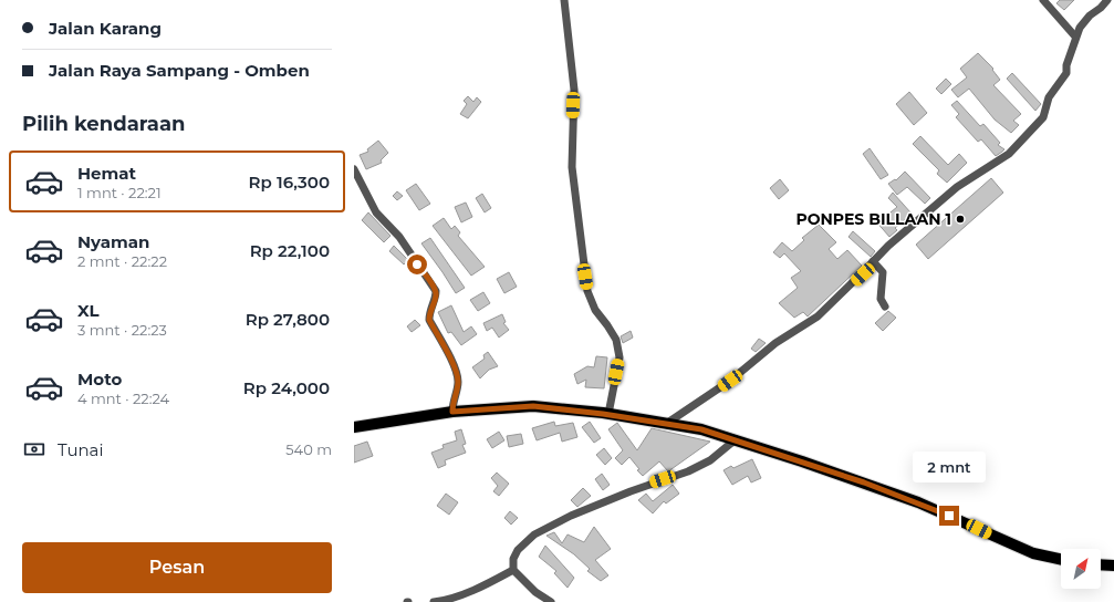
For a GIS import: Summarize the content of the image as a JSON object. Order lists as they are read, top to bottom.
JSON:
{
  "places": ["PONPES BILLAAN 1"],
  "north": "top right",
  "page": {
    "banner": ["Jalan Karang", "Jalan Raya Sampang - Omben"],
    "heading": "Pilih kendaraan",
    "list": [
      {
        "name": "Hemat",
        "note": "1 mnt · 22:21",
        "value": "Rp 16,300"
      },
      {
        "name": "Nyaman",
        "note": "2 mnt · 22:22",
        "value": "Rp 22,100"
      },
      {
        "name": "XL",
        "note": "3 mnt · 22:23",
        "value": "Rp 27,800"
      },
      {
        "name": "Moto",
        "note": "4 mnt · 22:24",
        "value": "Rp 24,000"
      }
    ],
    "pay": ["Tunai", "540 m"],
    "bubble": "2 mnt",
    "buttons": "Pesan"
  }
}
